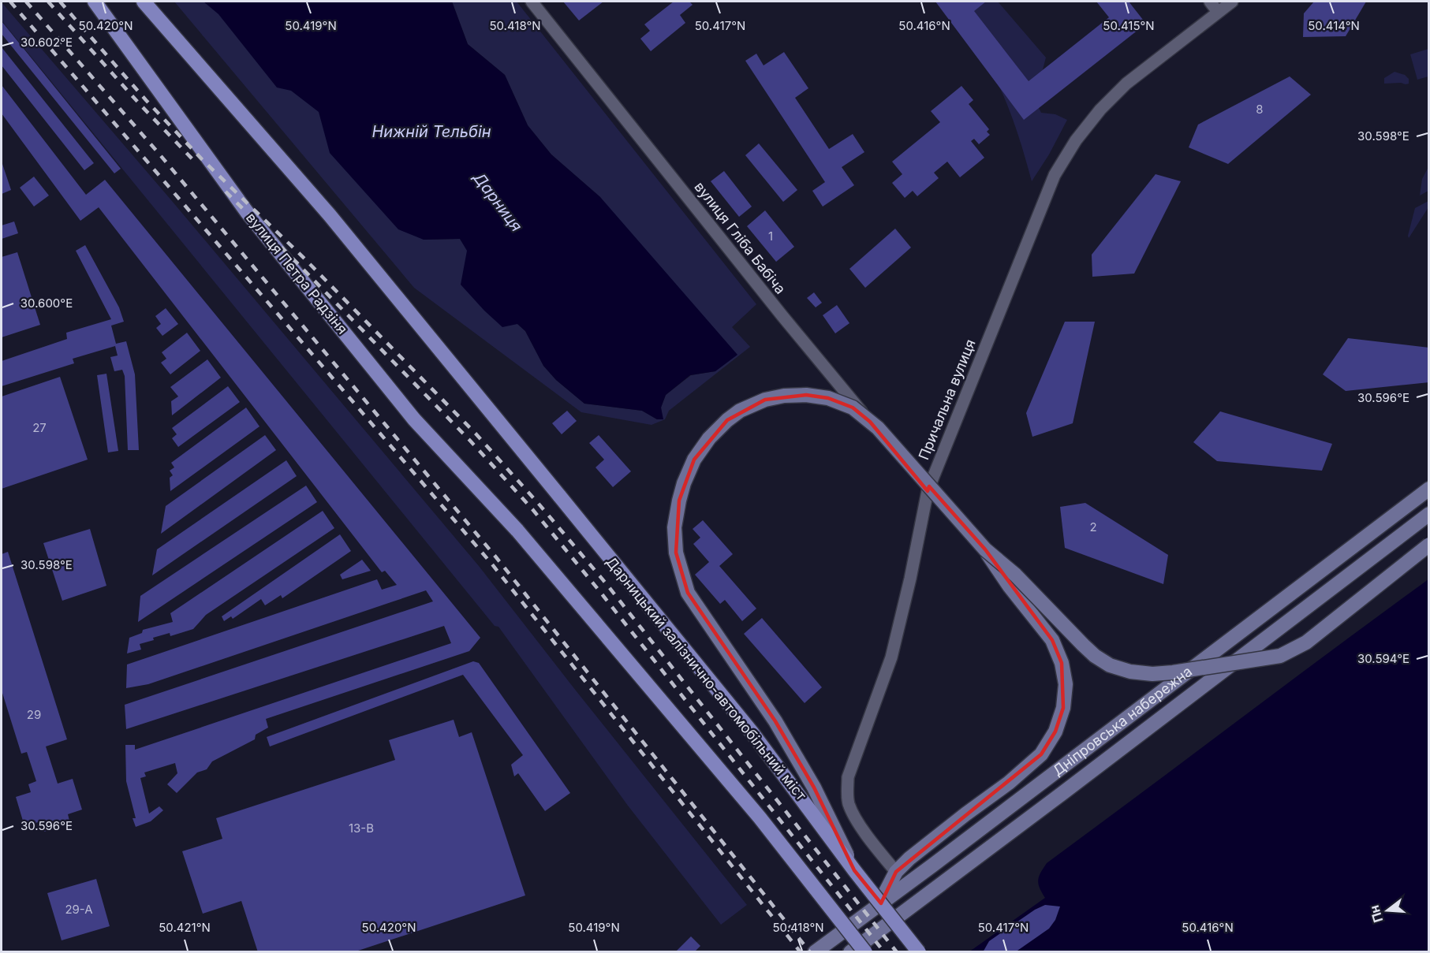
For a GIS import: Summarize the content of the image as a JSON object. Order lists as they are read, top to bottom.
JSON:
{
  "streets": {
    "main road": ["вулиця Петра Радзіня", "Дарницький залізнично-автомобільний міст", "Дніпровська набережна"],
    "street": ["вулиця Гліба Бабіча", "Причальна вулиця"]
  },
  "crossings": [
    ["вулиця Гліба Бабіча", "Причальна вулиця"]
  ],
  "water": ["Нижній Тельбін", "Дарниця"],
  "house_numbers": [
    "8",
    "1",
    "27",
    "2",
    "29",
    "13-В",
    "29-А"
  ],
  "north": "left",
  "coordinates": [
    "50.420°N",
    "50.419°N",
    "50.418°N",
    "50.417°N",
    "50.416°N",
    "50.415°N",
    "50.414°N",
    "30.602°E",
    "30.598°E",
    "30.600°E",
    "30.596°E",
    "30.594°E",
    "50.421°N"
  ]
}
